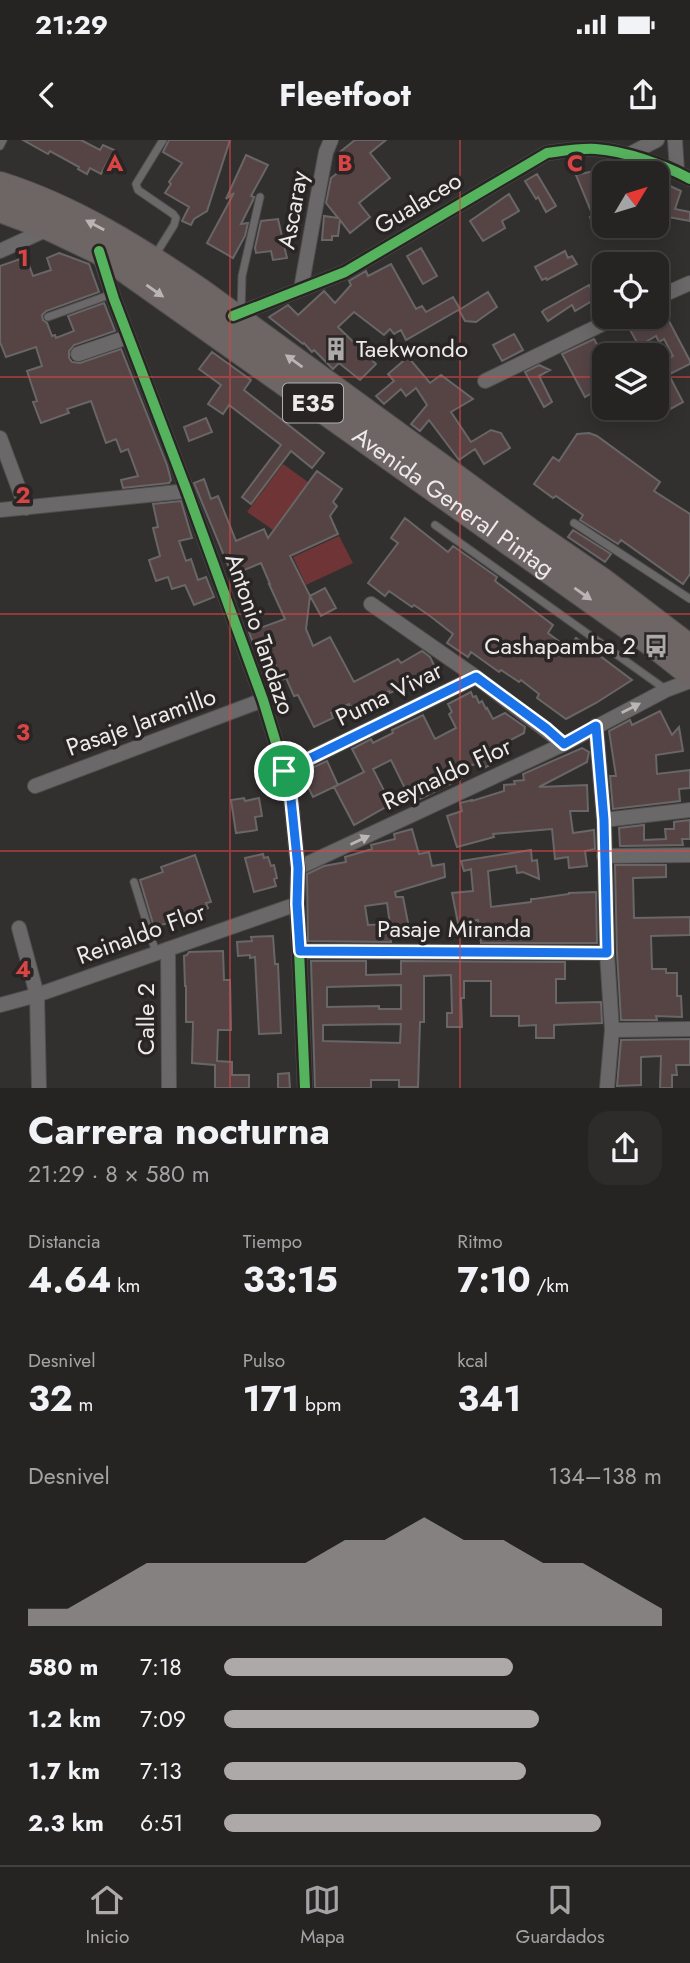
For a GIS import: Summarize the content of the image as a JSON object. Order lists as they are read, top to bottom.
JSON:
{
  "streets": {
    "highway": ["E35", "Avenida General Pintag"],
    "street": [
      "Gualaceo",
      "Ascaray",
      "Antonio Tandazo",
      "Puma Vivar",
      "Pasaje Jaramillo",
      "Reynaldo Flor",
      "Pasaje Miranda",
      "Reinaldo Flor",
      "Calle 2"
    ]
  },
  "crossings": [
    ["Gualaceo", "Ascaray"],
    ["Gualaceo", "Avenida General Pintag"],
    ["Avenida General Pintag", "Antonio Tandazo"],
    ["Avenida General Pintag", "Reynaldo Flor"],
    ["Antonio Tandazo", "Puma Vivar"],
    ["Antonio Tandazo", "Pasaje Jaramillo"],
    ["Antonio Tandazo", "Reynaldo Flor"],
    ["Antonio Tandazo", "Pasaje Miranda"],
    ["Antonio Tandazo", "Reinaldo Flor"],
    ["Reinaldo Flor", "Calle 2"]
  ],
  "one_way": ["Reynaldo Flor"],
  "places": {
    "building": ["Taekwondo"],
    "bus stop": ["Cashapamba 2"]
  },
  "north": "top right",
  "page": {
    "status": "21:29",
    "header": "Fleetfoot",
    "heading": ["Carrera nocturna", "21:29 · 8 × 580 m"],
    "stats": [
      ["Distancia", "4.64 km"],
      ["Tiempo", "33:15"],
      ["Ritmo", "7:10 /km"],
      ["Desnivel", "32 m"],
      ["Pulso", "171 bpm"],
      ["kcal", "341"]
    ],
    "chart": ["Desnivel", "134–138 m"],
    "list": [
      {
        "name": "580 m",
        "note": "7:18"
      },
      {
        "name": "1.2 km",
        "note": "7:09"
      },
      {
        "name": "1.7 km",
        "note": "7:13"
      },
      {
        "name": "2.3 km",
        "note": "6:51"
      }
    ],
    "tabs": ["Inicio", "Mapa", "Guardados"]
  },
  "grid": {
    "columns": ["A", "B", "C"],
    "rows": [
      "1",
      "2",
      "3",
      "4"
    ]
  }
}
